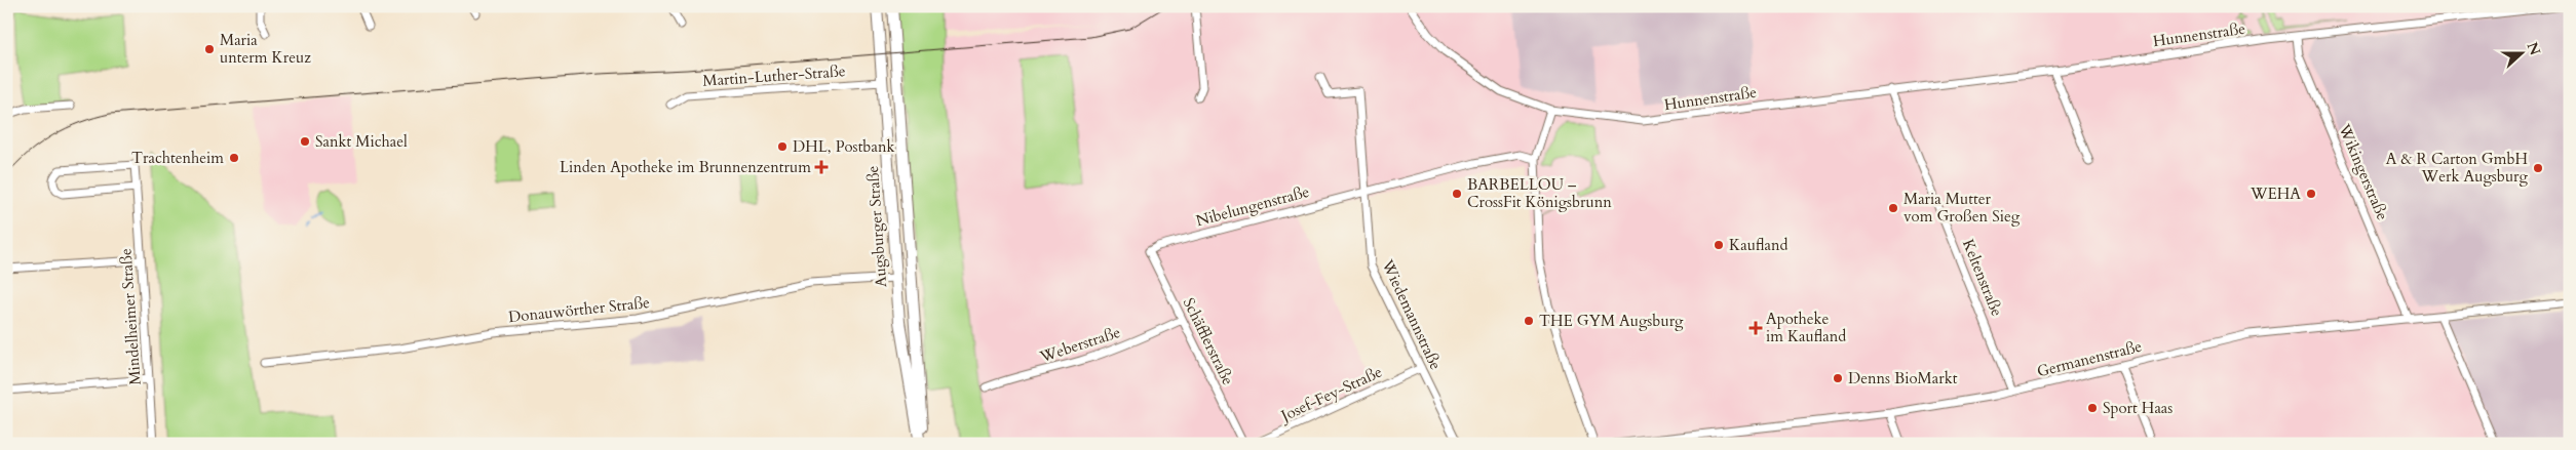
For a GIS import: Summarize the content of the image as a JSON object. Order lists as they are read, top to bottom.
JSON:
{
  "streets": {
    "street": [
      "Hunnenstraße",
      "Martin-Luther-Straße",
      "Wikingerstraße",
      "Nibelungenstraße",
      "Augsburger Straße",
      "Keltenstraße",
      "Donauwörther Straße",
      "Wiedemannstraße",
      "Mindelheimer Straße",
      "Schäfflerstraße",
      "Weberstraße",
      "Germanenstraße",
      "Josef-Fey-Straße"
    ]
  },
  "crossings": [
    ["Hunnenstraße", "Wikingerstraße"],
    ["Hunnenstraße", "Keltenstraße"],
    ["Martin-Luther-Straße", "Augsburger Straße"],
    ["Wikingerstraße", "Germanenstraße"],
    ["Nibelungenstraße", "Wiedemannstraße"],
    ["Nibelungenstraße", "Schäfflerstraße"],
    ["Augsburger Straße", "Donauwörther Straße"],
    ["Keltenstraße", "Germanenstraße"],
    ["Wiedemannstraße", "Josef-Fey-Straße"],
    ["Schäfflerstraße", "Weberstraße"]
  ],
  "places": {
    "other": [
      "Maria unterm Kreuz",
      "Sankt Michael",
      "DHL, Postbank",
      "Trachtenheim",
      "A & R Carton GmbH Werk Augsburg",
      "BARBELLOU – CrossFit Königsbrunn",
      "WEHA",
      "Maria Mutter vom Großen Sieg",
      "Kaufland",
      "THE GYM Augsburg",
      "Denns BioMarkt",
      "Sport Haas"
    ],
    "health": ["Linden Apotheke im Brunnenzentrum", "Apotheke im Kaufland"]
  },
  "north": "right"
}
